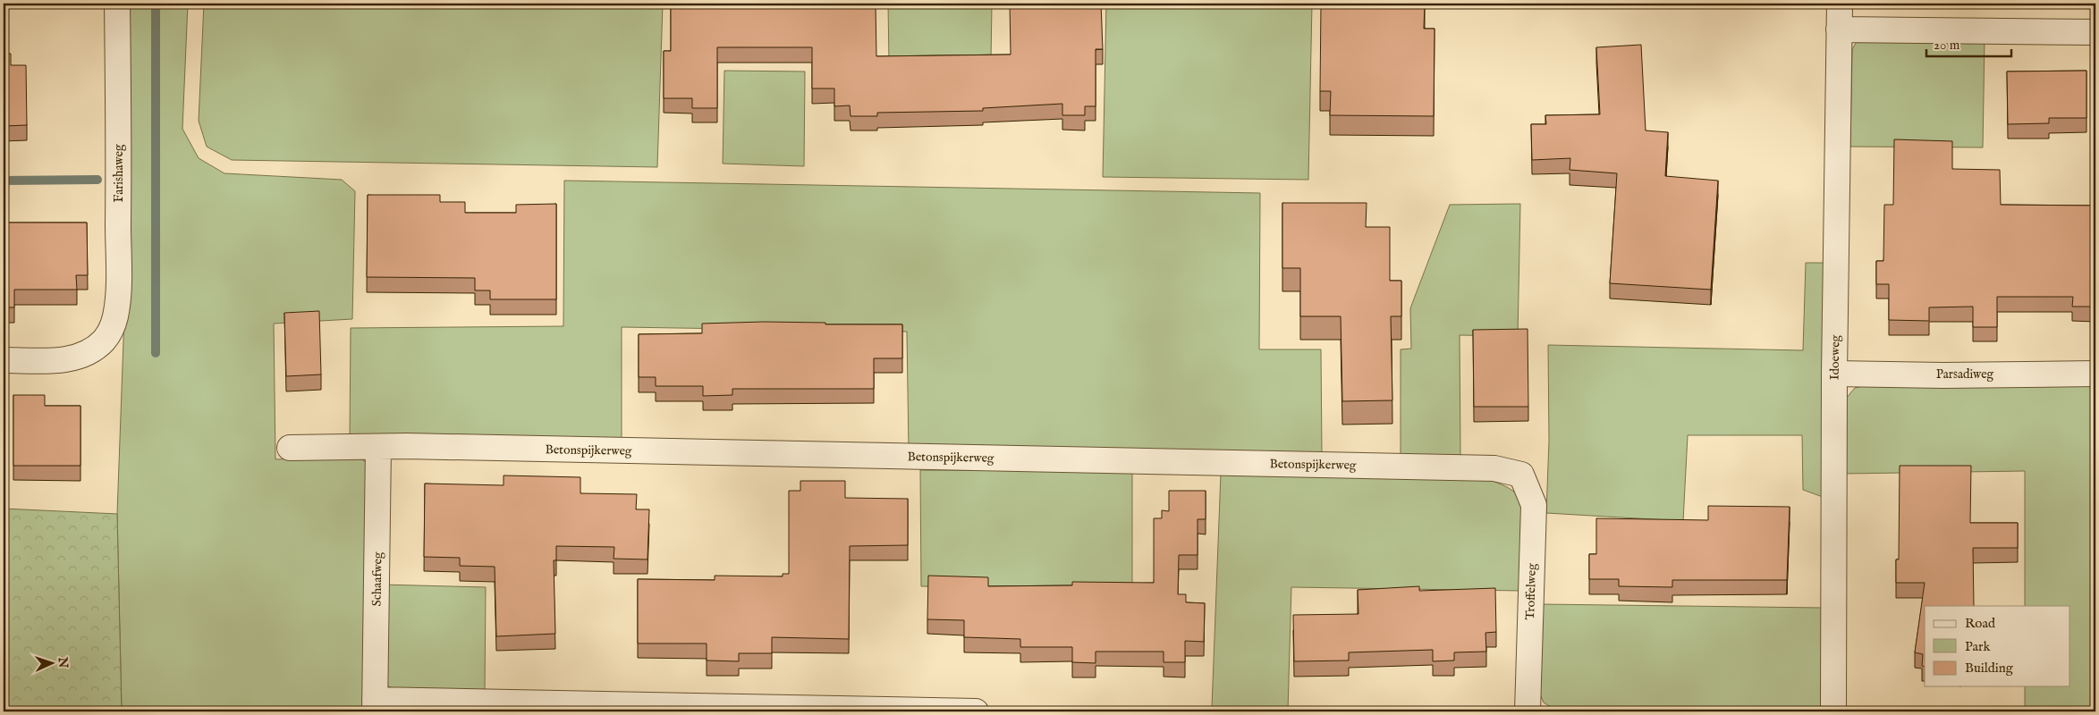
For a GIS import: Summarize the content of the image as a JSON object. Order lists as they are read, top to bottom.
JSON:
{
  "streets": {
    "street": [
      "Farishaweg",
      "Idoeweg",
      "Parsadiweg",
      "Betonspijkerweg",
      "Schaafweg",
      "Troffelweg"
    ]
  },
  "crossings": [
    ["Idoeweg", "Parsadiweg"],
    ["Betonspijkerweg", "Schaafweg"],
    ["Betonspijkerweg", "Troffelweg"]
  ],
  "legend": ["Road", "Park", "Building"],
  "scale_bar": "20 m",
  "north": "right"
}
